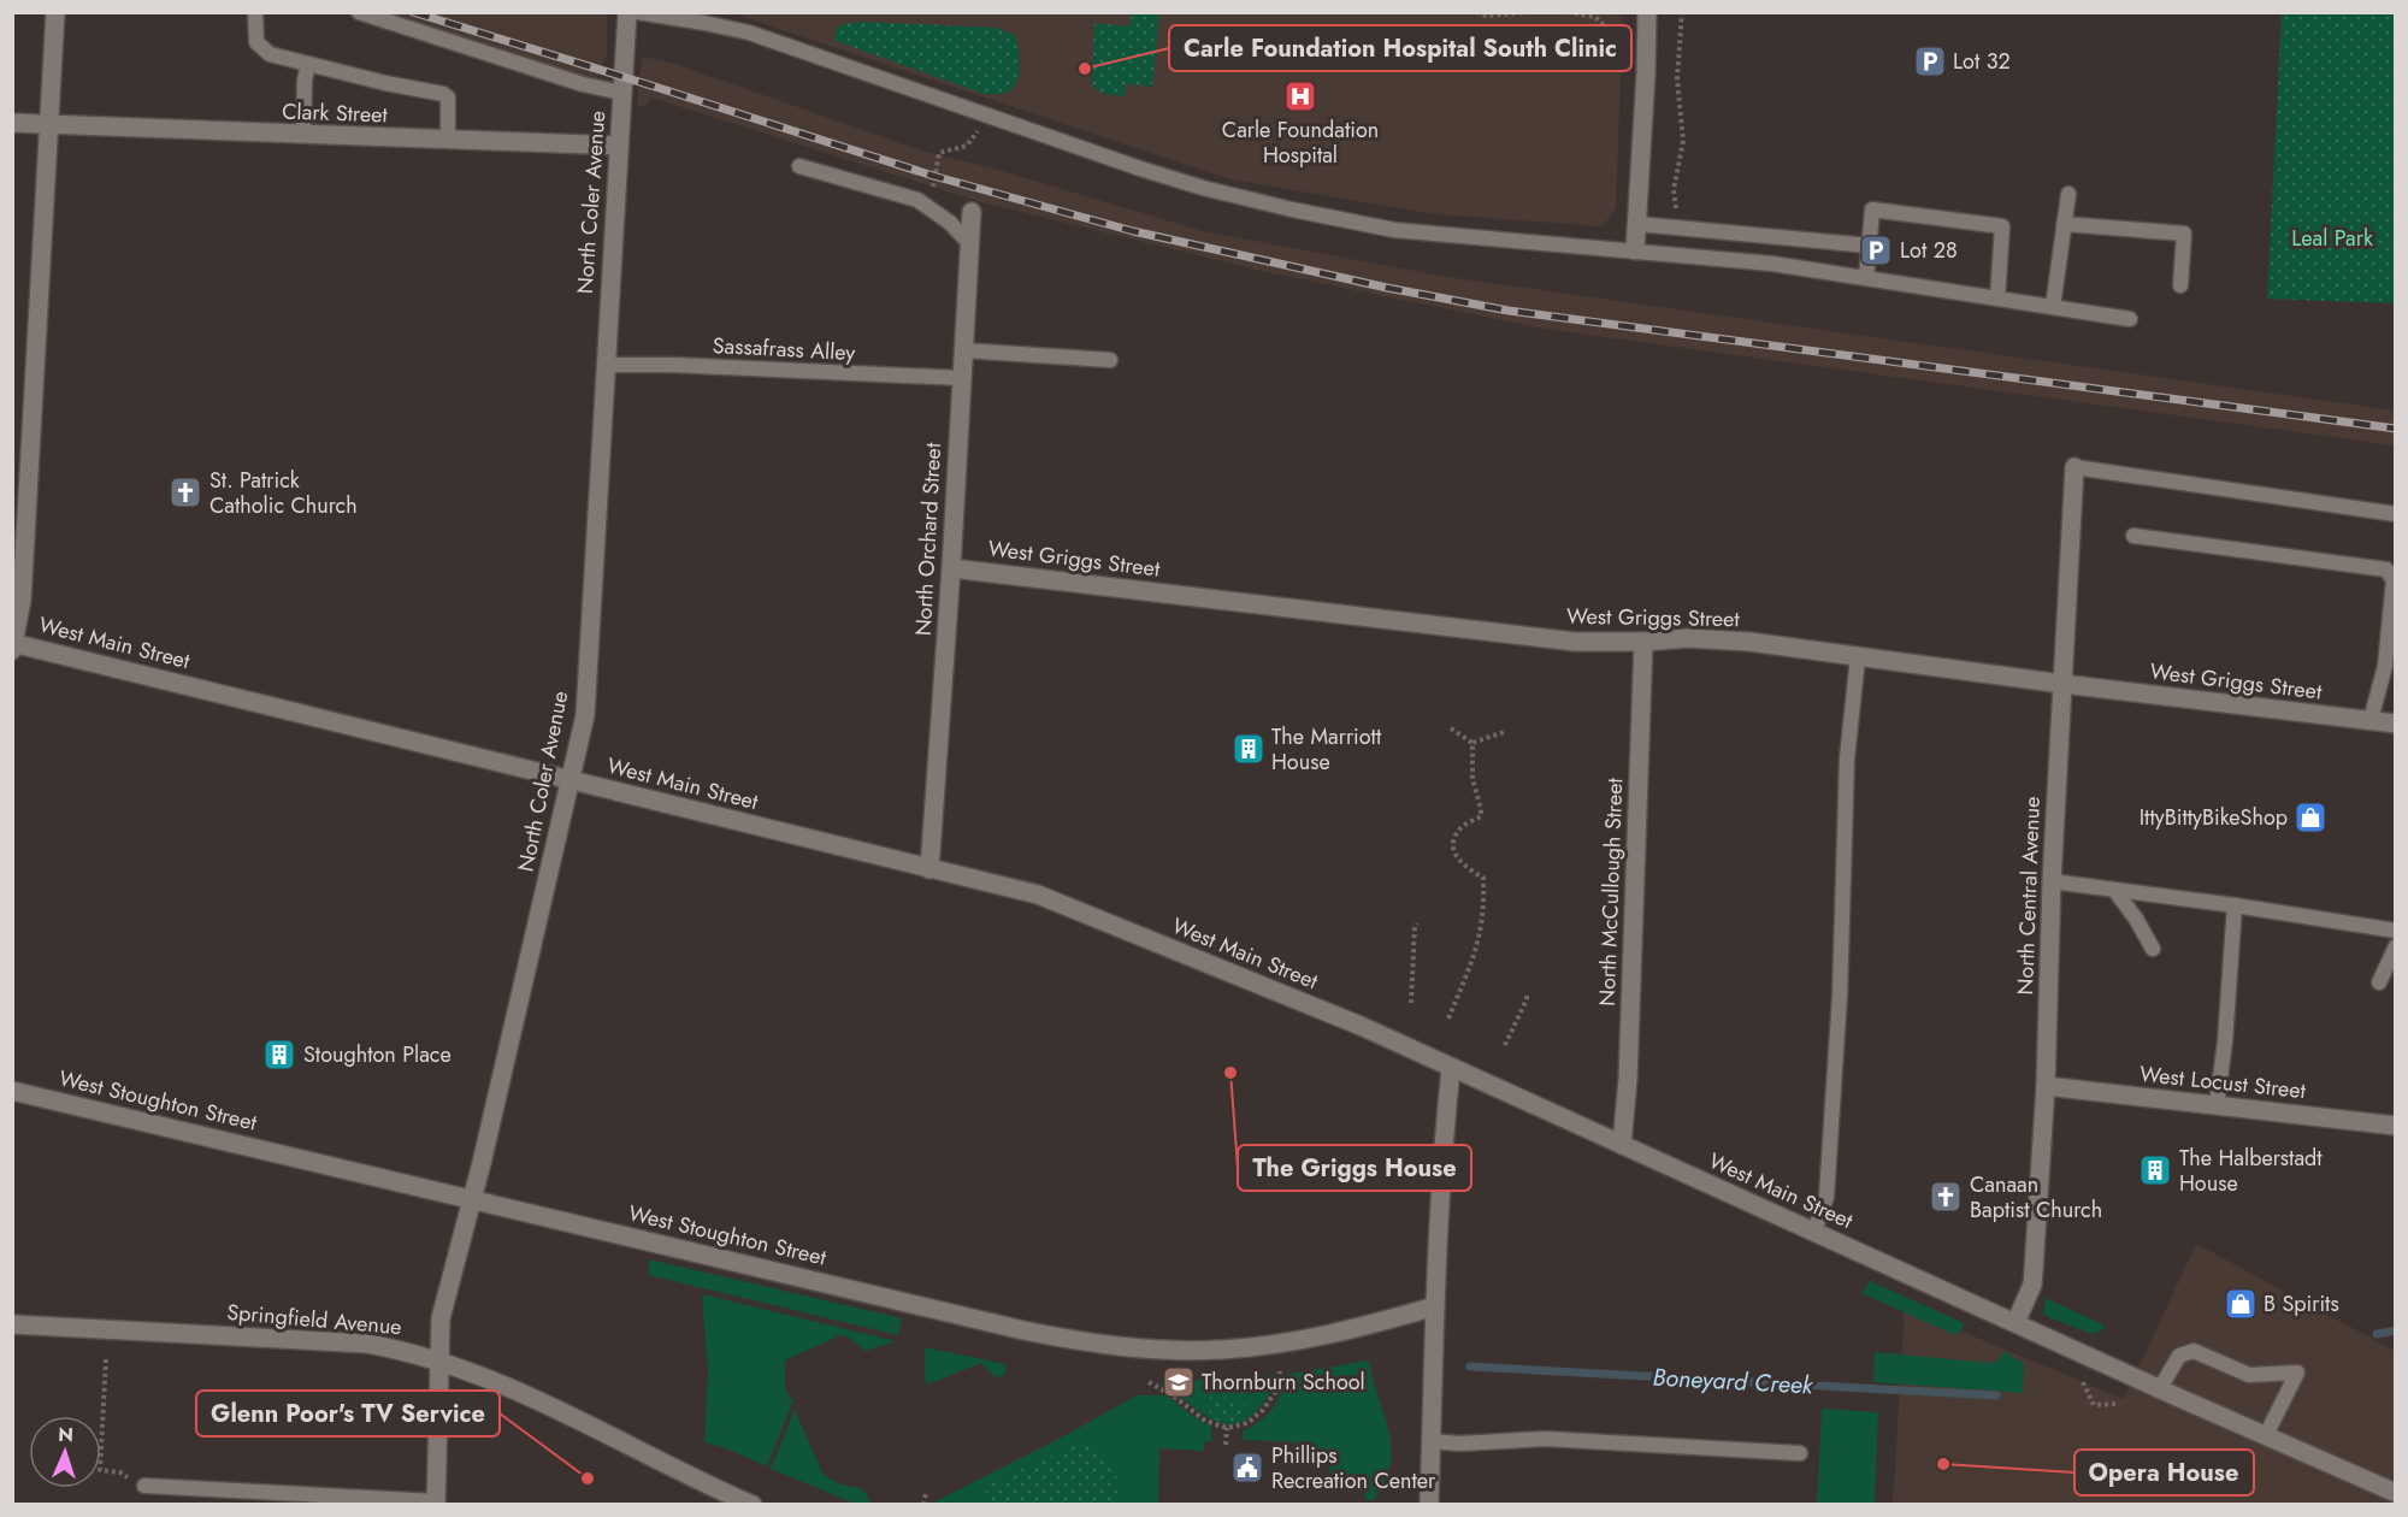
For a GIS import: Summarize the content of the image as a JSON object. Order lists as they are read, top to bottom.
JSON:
{
  "streets": {
    "street": [
      "Clark Street",
      "North Coler Avenue",
      "North Orchard Street",
      "West Griggs Street",
      "West Main Street",
      "North McCullough Street",
      "North Central Avenue",
      "West Locust Street",
      "West Stoughton Street",
      "Springfield Avenue"
    ],
    "lane": ["Sassafrass Alley"]
  },
  "crossings": [
    ["Clark Street", "North Coler Avenue"],
    ["North Coler Avenue", "Sassafrass Alley"],
    ["North Coler Avenue", "West Main Street"],
    ["North Coler Avenue", "West Stoughton Street"],
    ["North Coler Avenue", "Springfield Avenue"],
    ["Sassafrass Alley", "North Orchard Street"],
    ["North Orchard Street", "West Griggs Street"],
    ["North Orchard Street", "West Main Street"],
    ["West Griggs Street", "North McCullough Street"],
    ["West Griggs Street", "North Central Avenue"],
    ["West Main Street", "North McCullough Street"],
    ["West Main Street", "North Central Avenue"],
    ["North Central Avenue", "West Locust Street"]
  ],
  "water": ["Boneyard Creek"],
  "parks": ["Leal Park"],
  "places": {
    "parking": ["Lot 32", "Lot 28"],
    "other": [
      "Carle Foundation Hospital South Clinic",
      "The Griggs House",
      "Opera House",
      "Glenn Poor's TV Service"
    ],
    "hospital": ["Carle Foundation Hospital"],
    "church": ["St. Patrick Catholic Church", "Canaan Baptist Church"],
    "building": ["The Marriott House", "Stoughton Place", "The Halberstadt House"],
    "shop": ["IttyBittyBikeShop", "B Spirits"],
    "school or university": ["Thornburn School"],
    "public building": ["Phillips Recreation Center"]
  },
  "north": "top"
}
